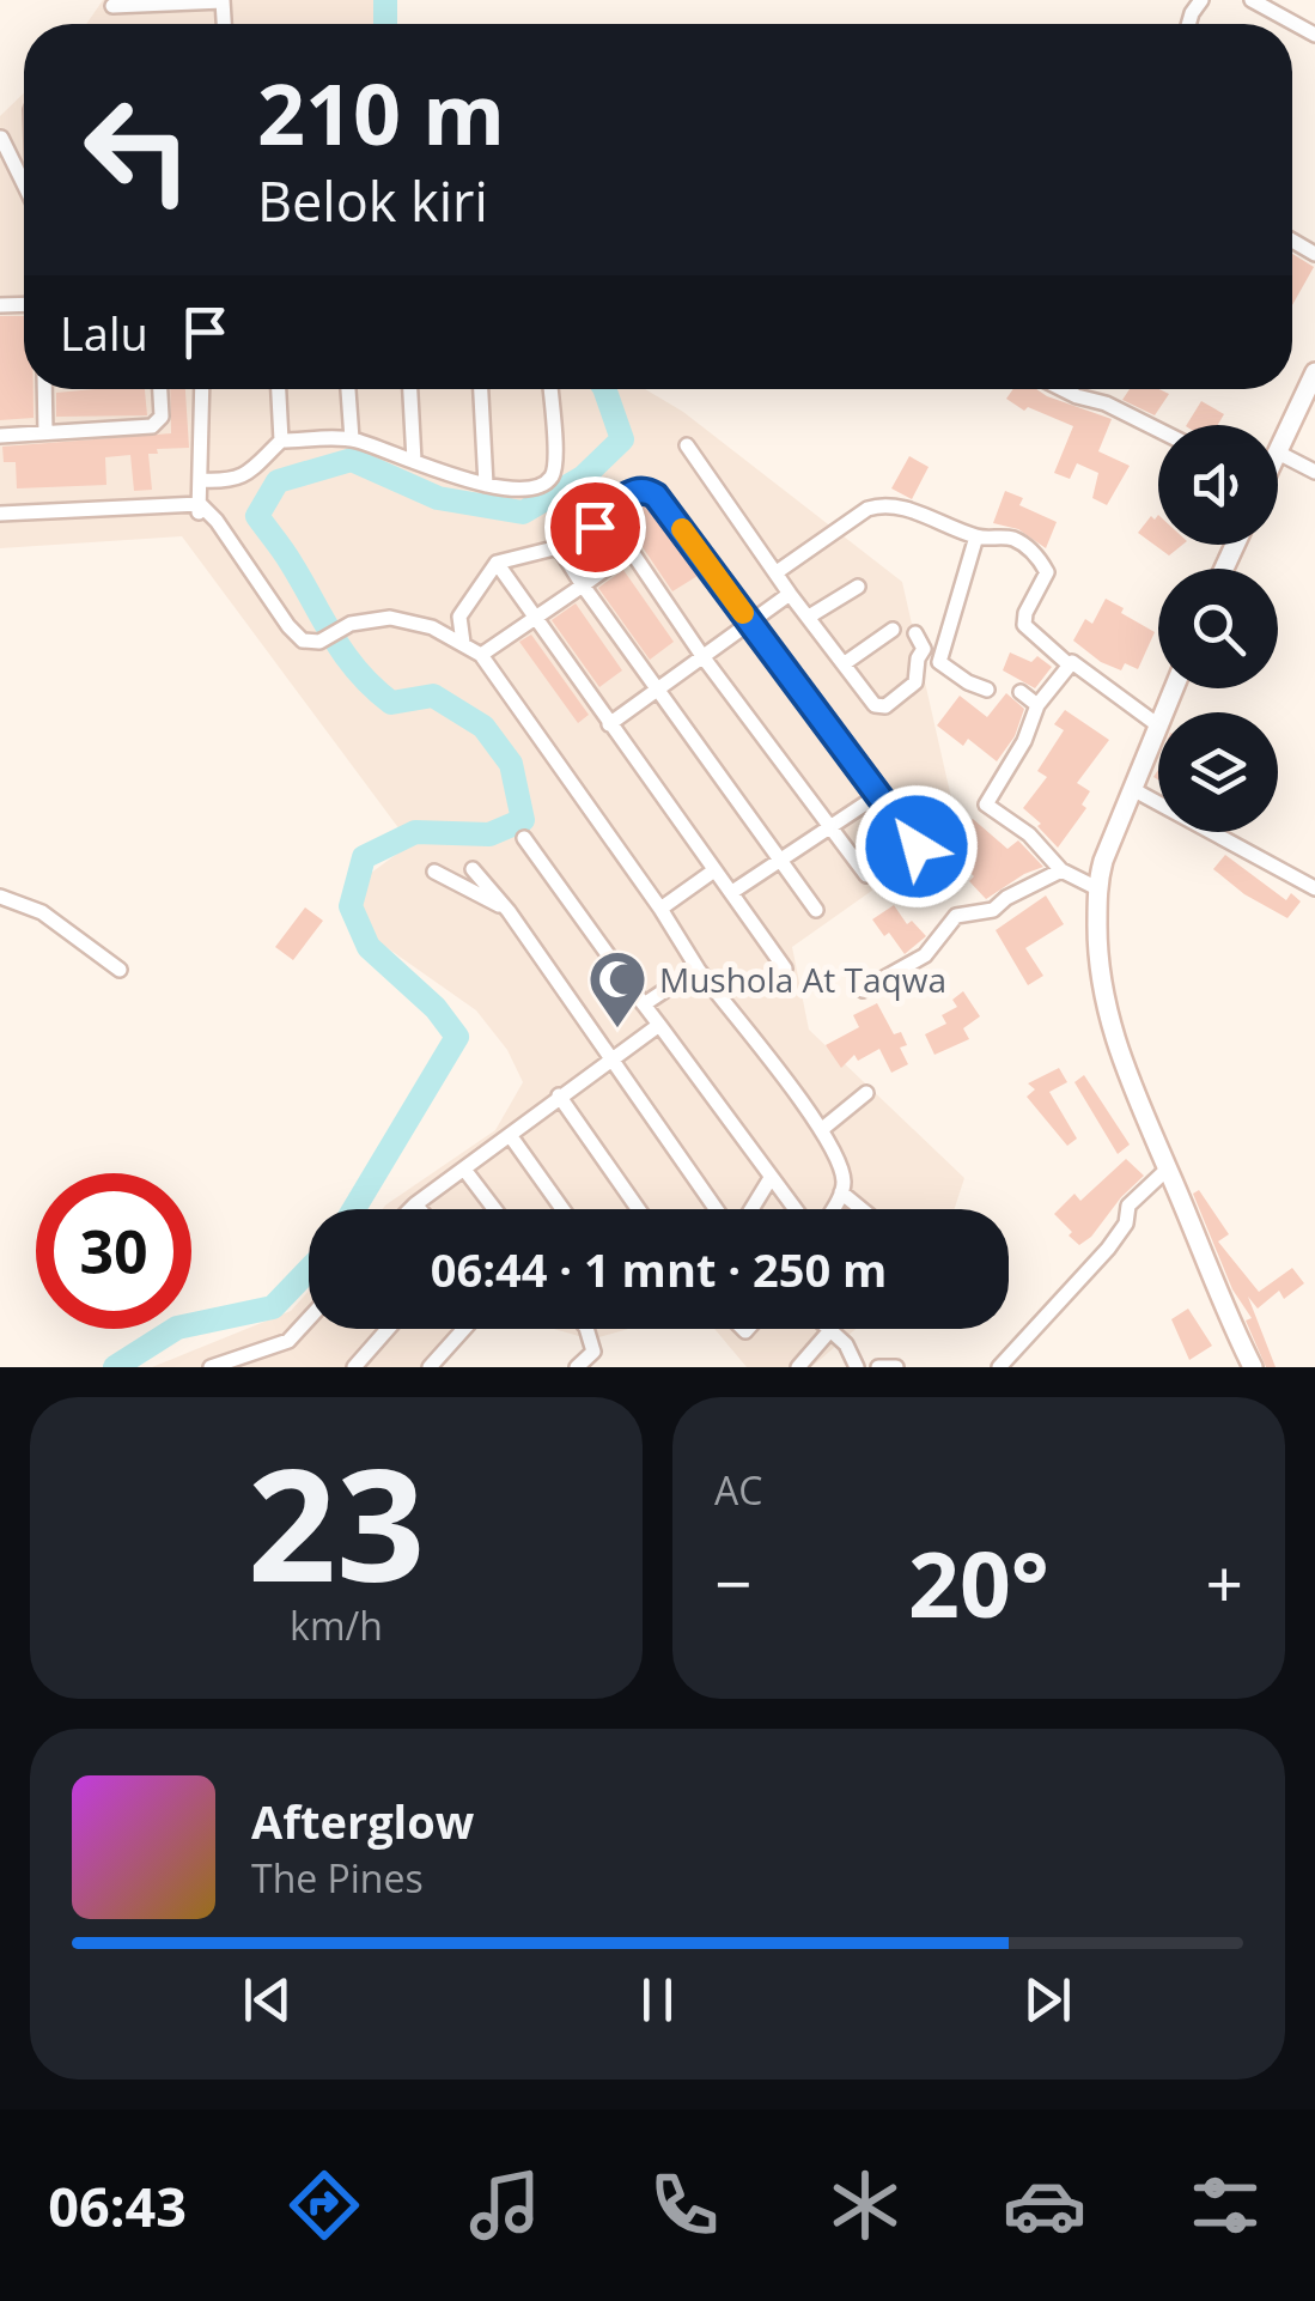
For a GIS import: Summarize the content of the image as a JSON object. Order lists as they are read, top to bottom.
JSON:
{
  "places": {
    "mosque": ["Mushola At Taqwa"]
  },
  "page": {
    "turn": ["210 m", "Belok kiri"],
    "then": "Lalu",
    "limit": "30",
    "trip": "06:44 · 1 mnt · 250 m",
    "tile": [
      ["23", "km/h"],
      "AC"
    ],
    "heat": ["−", "20°", "+"],
    "song": ["Afterglow", "The Pines"],
    "tabs": "06:43"
  }
}
